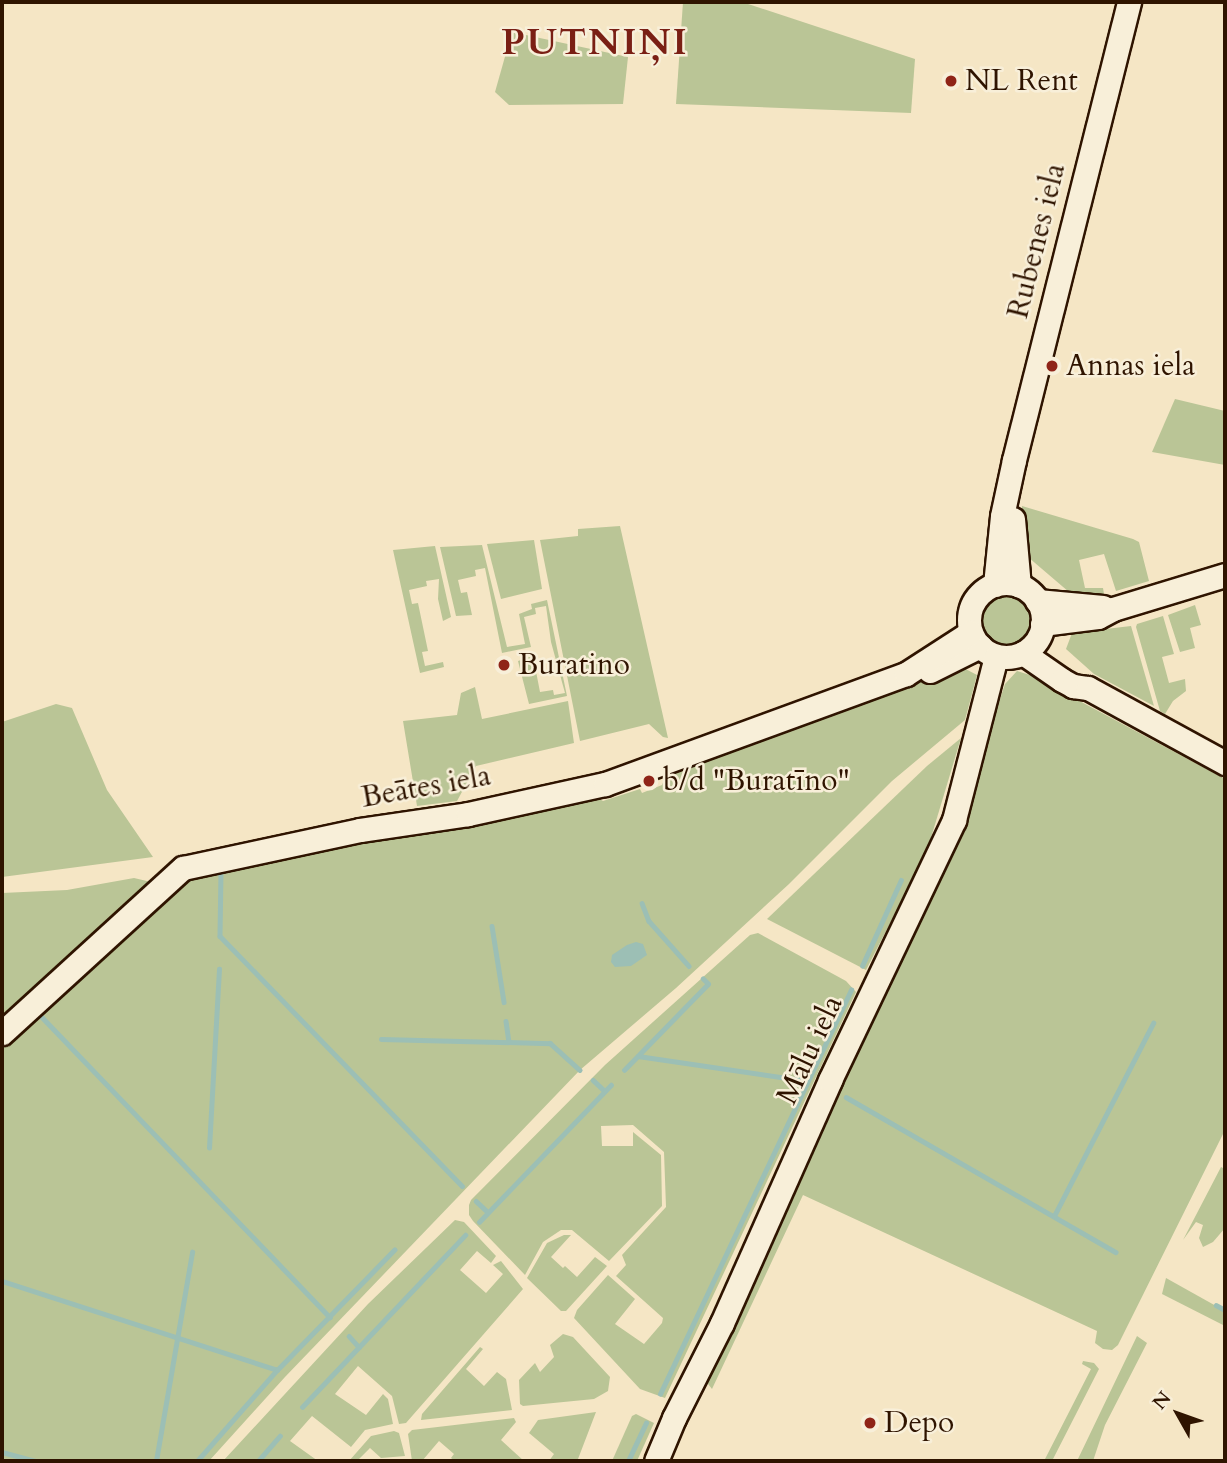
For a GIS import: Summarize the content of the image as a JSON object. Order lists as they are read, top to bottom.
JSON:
{
  "streets": {
    "main road": ["Rubenes iela", "Beātes iela", "Mālu iela"]
  },
  "crossings": [
    ["Rubenes iela", "Beātes iela"],
    ["Rubenes iela", "Mālu iela"],
    ["Beātes iela", "Mālu iela"]
  ],
  "districts": ["PUTNIŅI"],
  "places": [
    "NL Rent",
    "Annas iela",
    "Buratino",
    "b/d \"Buratīno\"",
    "Depo"
  ],
  "north": "top left"
}
